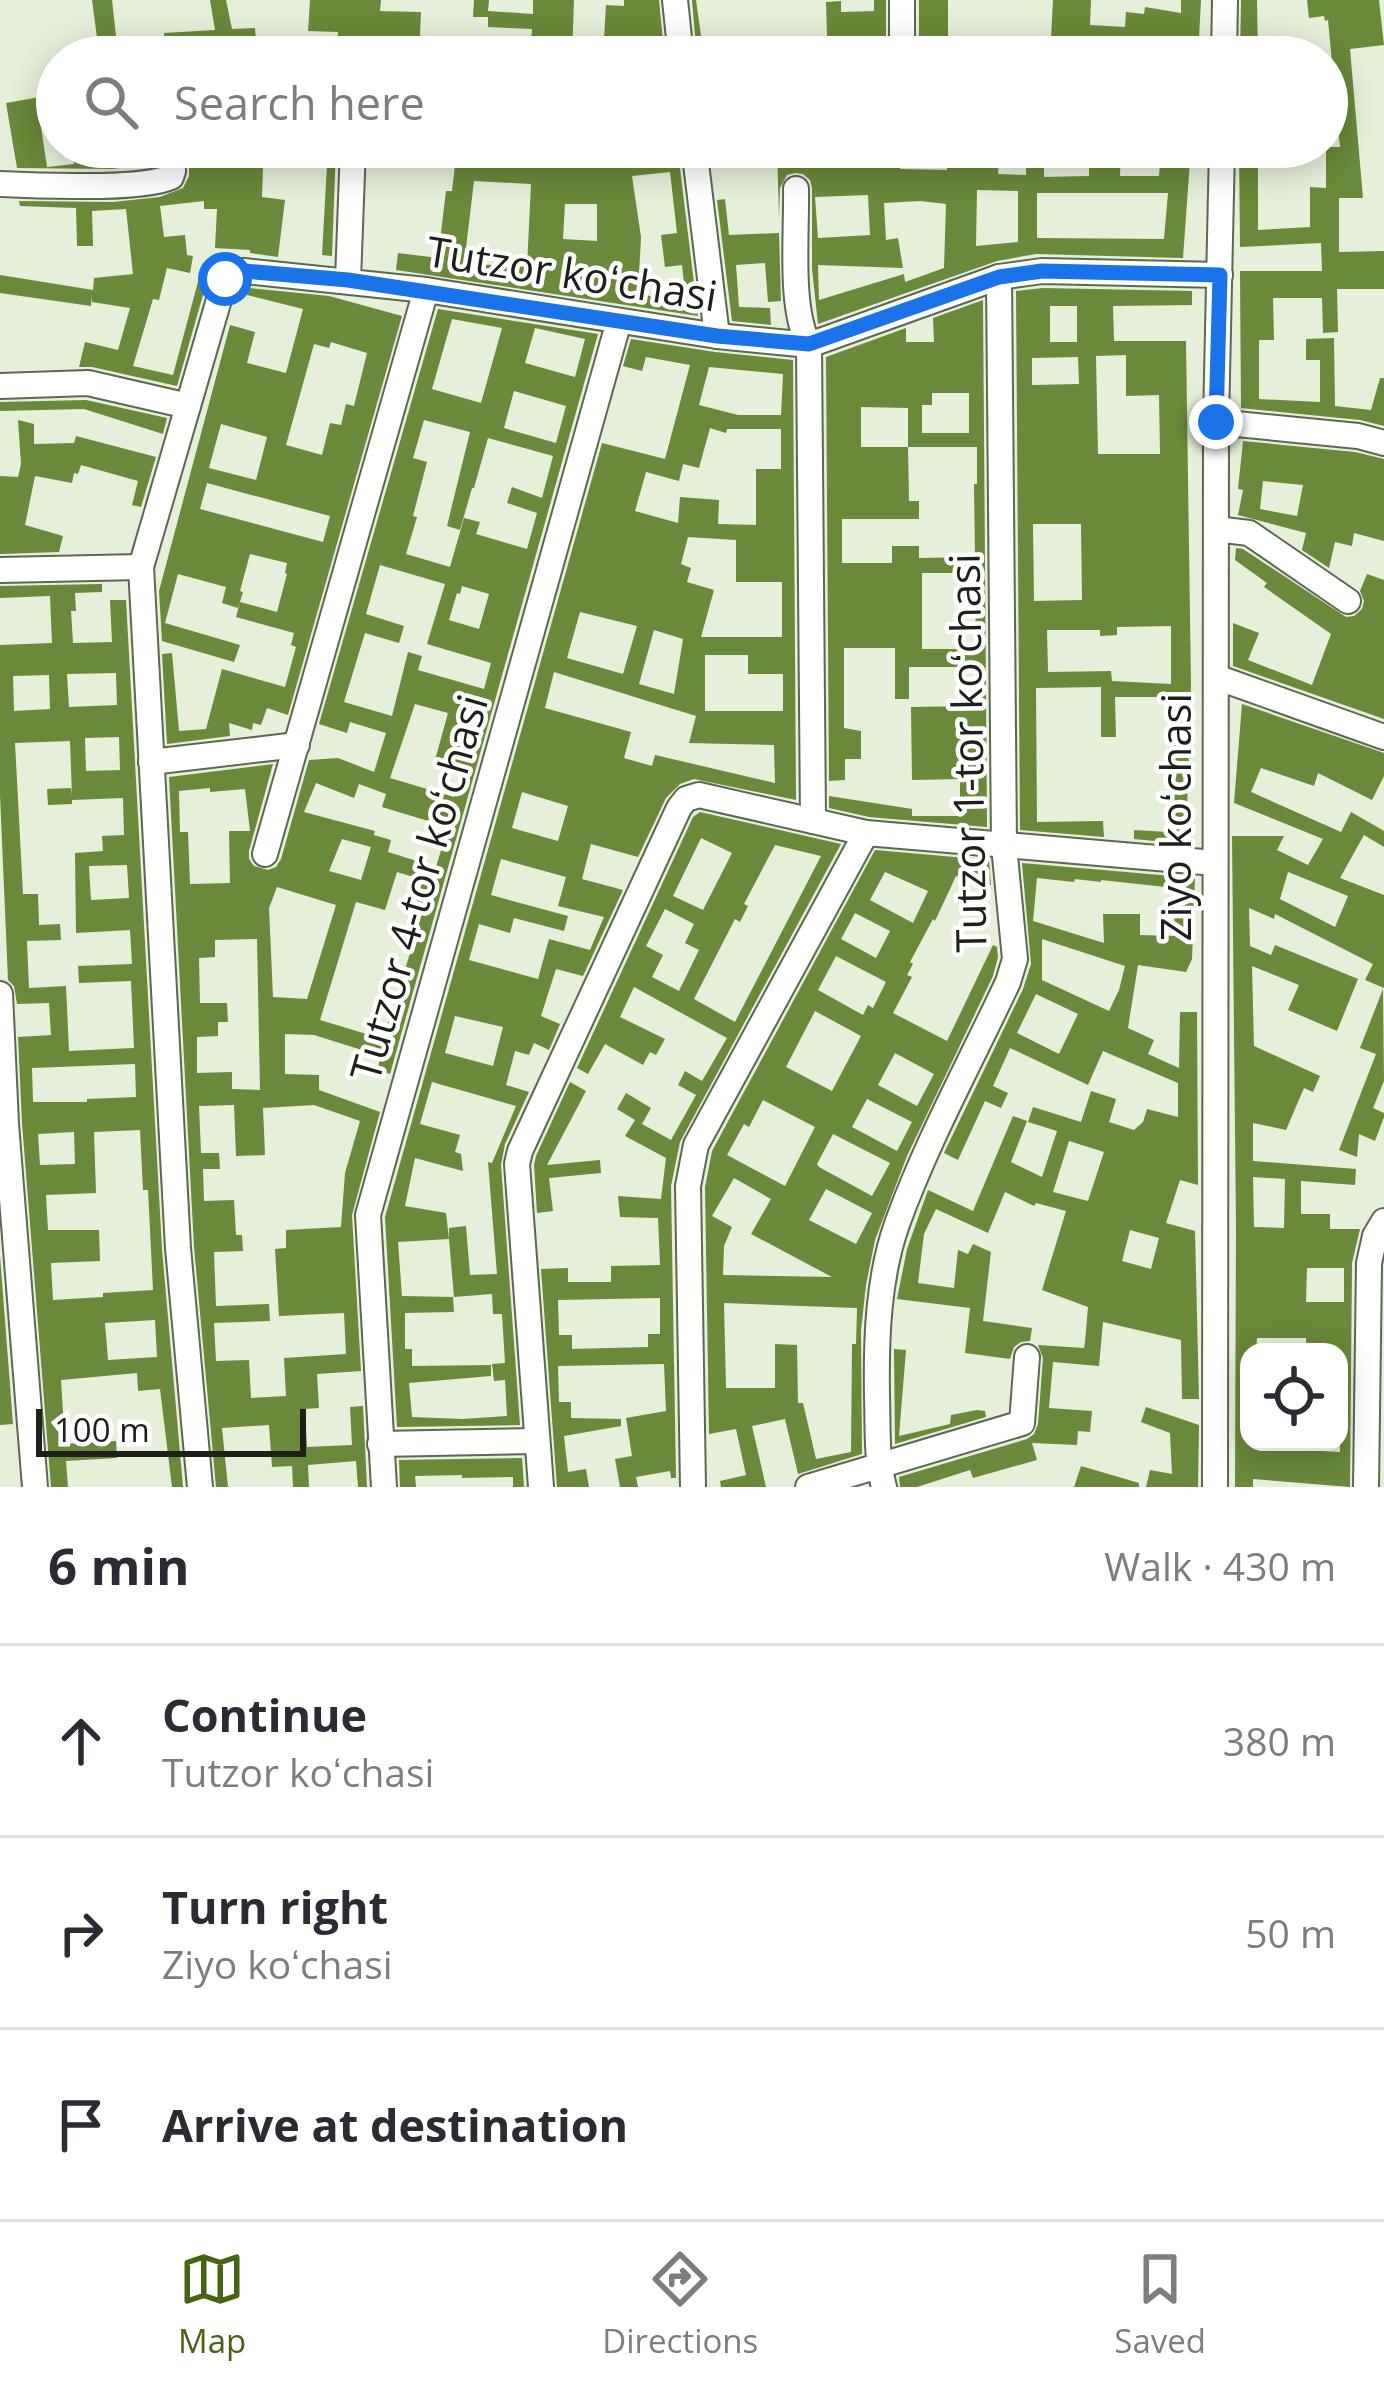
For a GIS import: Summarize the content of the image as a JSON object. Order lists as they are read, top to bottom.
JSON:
{
  "streets": {
    "street": [
      "Tutzor koʻchasi",
      "Tutzor 1-tor koʻchasi",
      "Ziyo koʻchasi",
      "Tutzor 4-tor koʻchasi"
    ]
  },
  "crossings": [
    ["Tutzor koʻchasi", "Tutzor 1-tor koʻchasi"],
    ["Tutzor koʻchasi", "Ziyo koʻchasi"],
    ["Tutzor koʻchasi", "Tutzor 4-tor koʻchasi"]
  ],
  "scale_bar": "100 m",
  "page": {
    "search": "Search here",
    "scale": "100 m",
    "heading": ["6 min", "Walk · 430 m"],
    "list": [
      ["Continue", "Tutzor koʻchasi", "380 m"],
      ["Turn right", "Ziyo koʻchasi", "50 m"],
      "Arrive at destination"
    ],
    "nav": ["Map", "Directions", "Saved"]
  }
}
